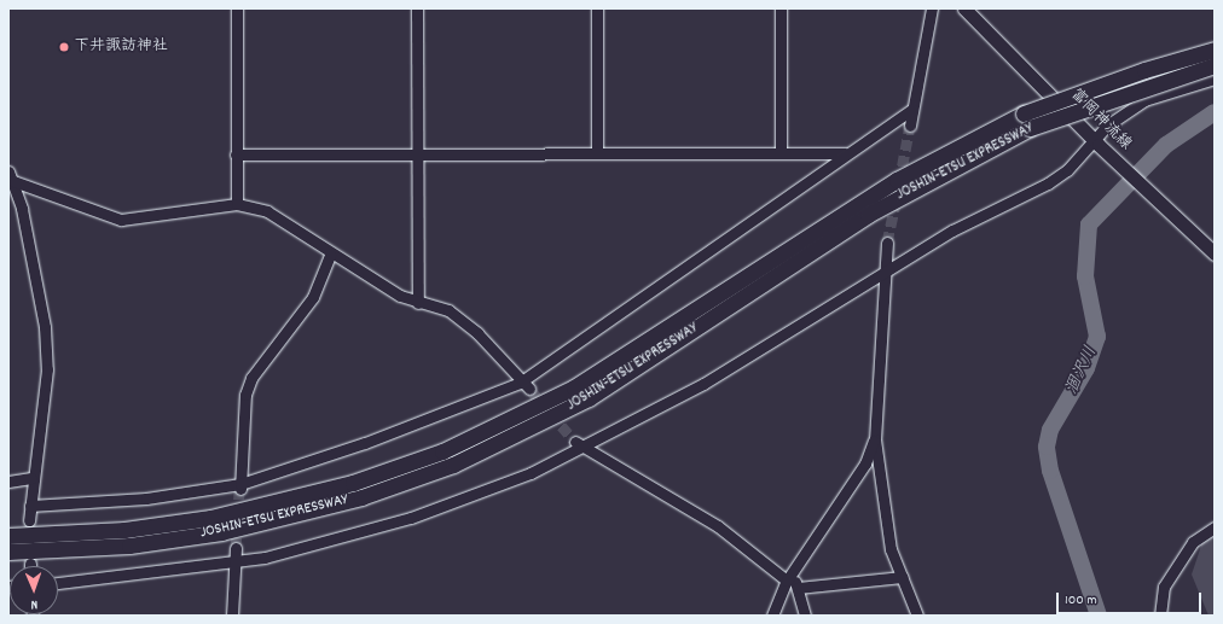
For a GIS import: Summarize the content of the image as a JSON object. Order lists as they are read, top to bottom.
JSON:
{
  "streets": {
    "highway": ["JOSHIN-ETSU EXPRESSWAY"],
    "main road": ["富岡神流線"]
  },
  "water": ["涸沢川"],
  "places": ["下井諏訪神社"],
  "scale_bar": "100 m",
  "north": "bottom"
}
